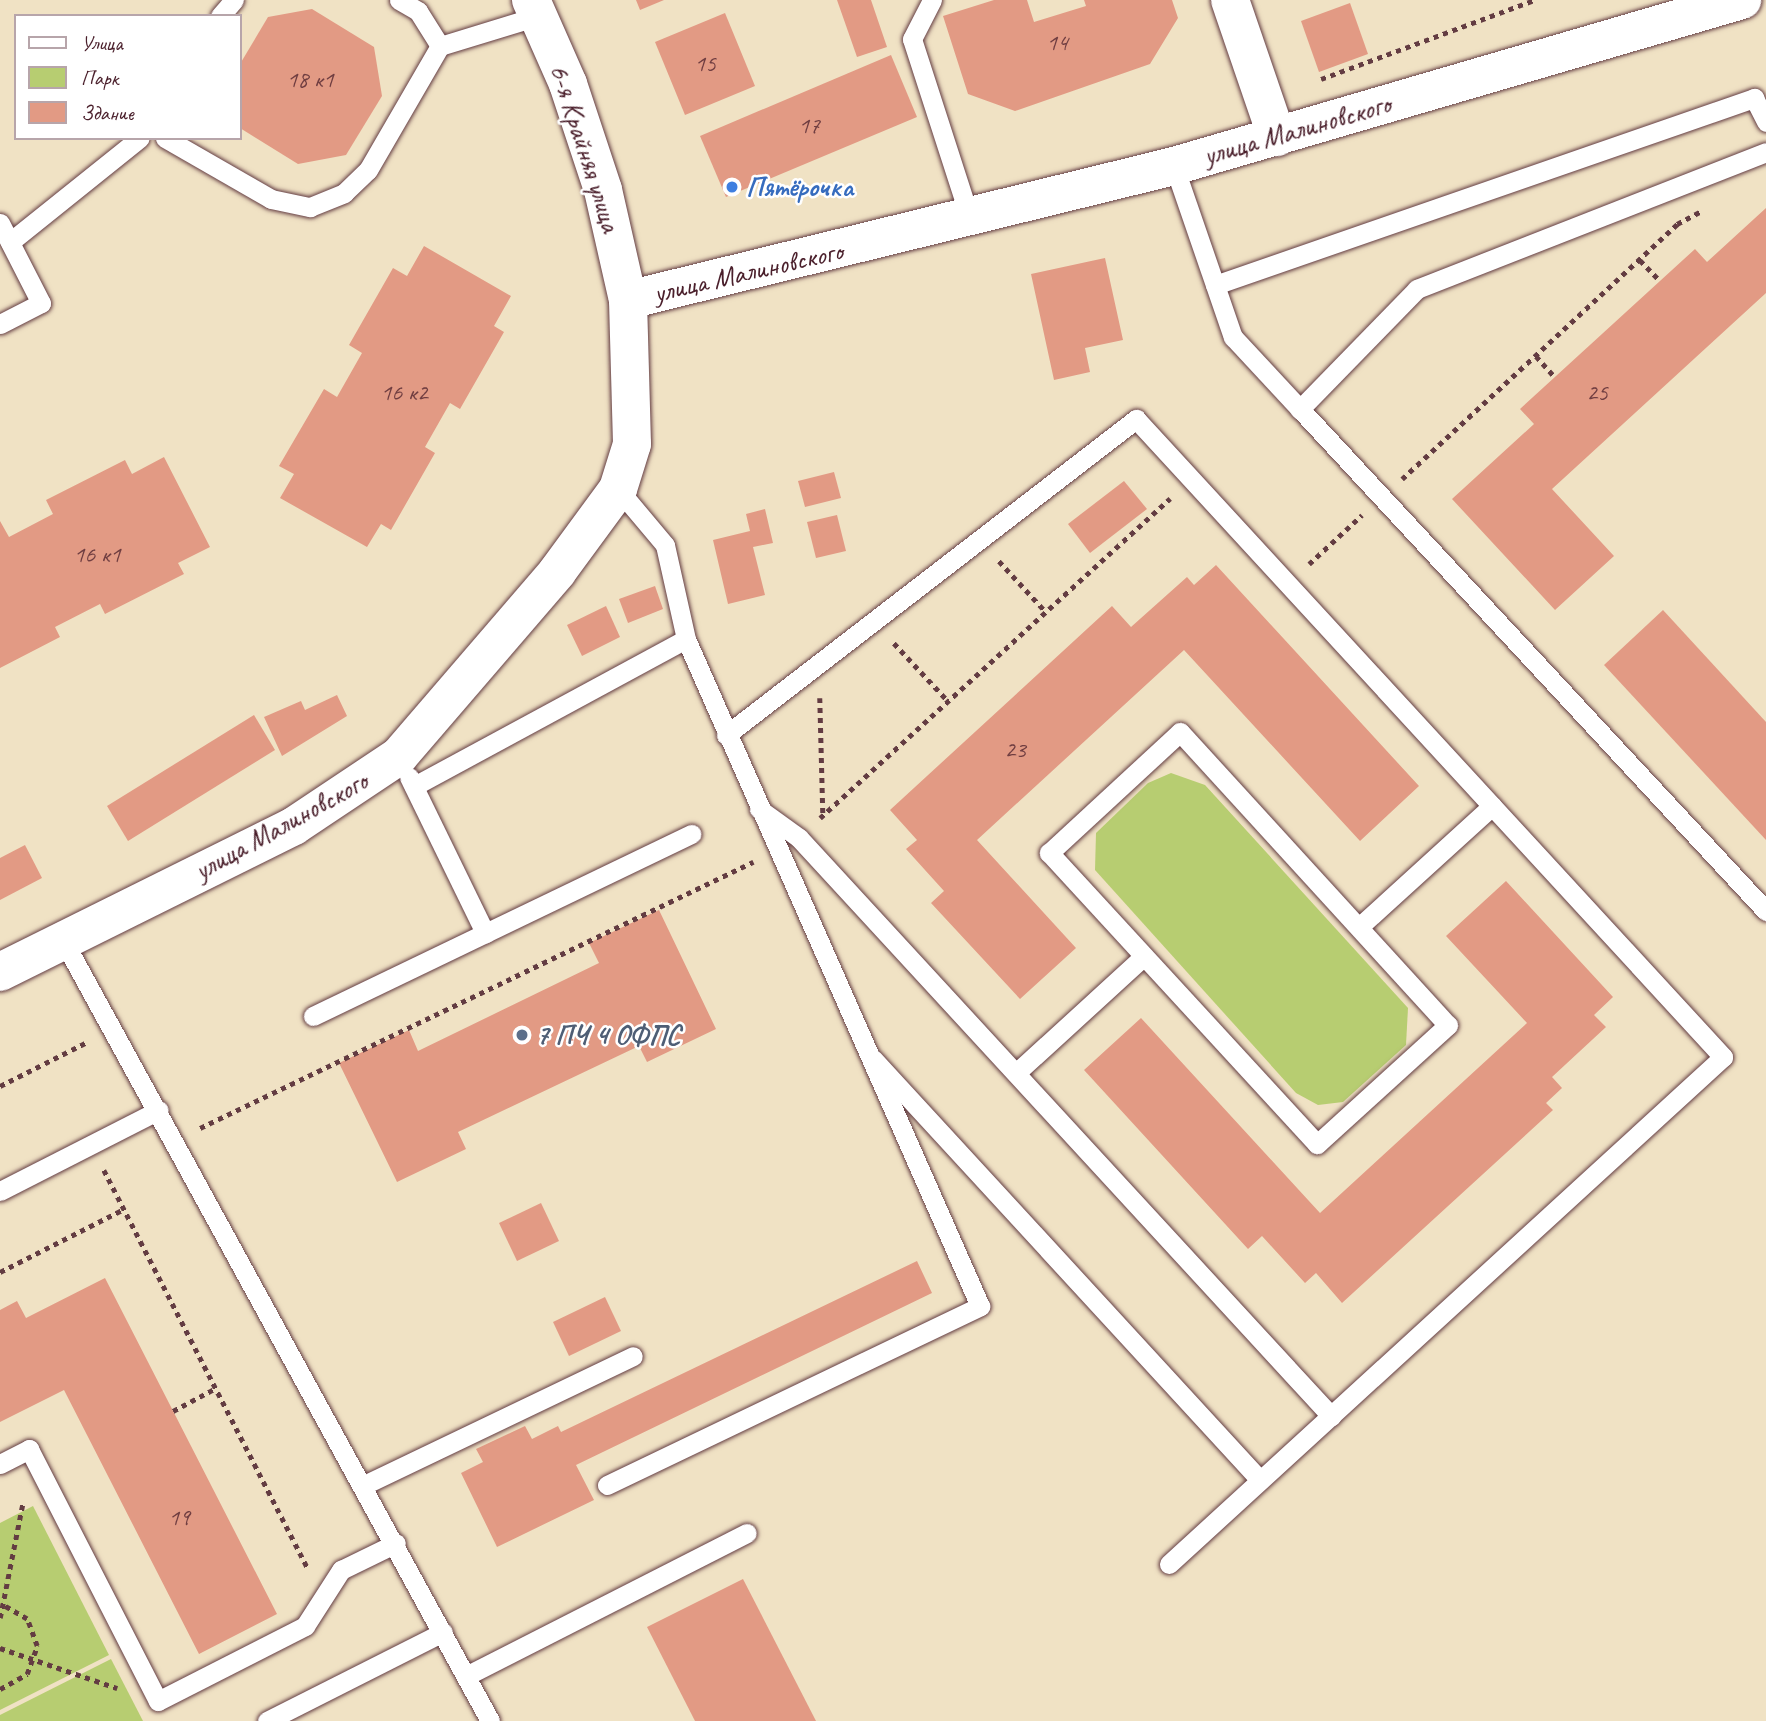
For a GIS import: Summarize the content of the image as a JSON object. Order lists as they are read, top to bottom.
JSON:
{
  "streets": {
    "street": ["улица Малиновского", "6-я Крайняя улица"]
  },
  "crossings": [
    ["улица Малиновского", "6-я Крайняя улица"]
  ],
  "places": ["Пятёрочка", "7 ПЧ 4 ОФПС"],
  "house_numbers": [
    "14",
    "15",
    "18 к1",
    "17",
    "16 к2",
    "25",
    "16 к1",
    "23",
    "19"
  ],
  "legend": ["Улица", "Парк", "Здание"]
}
